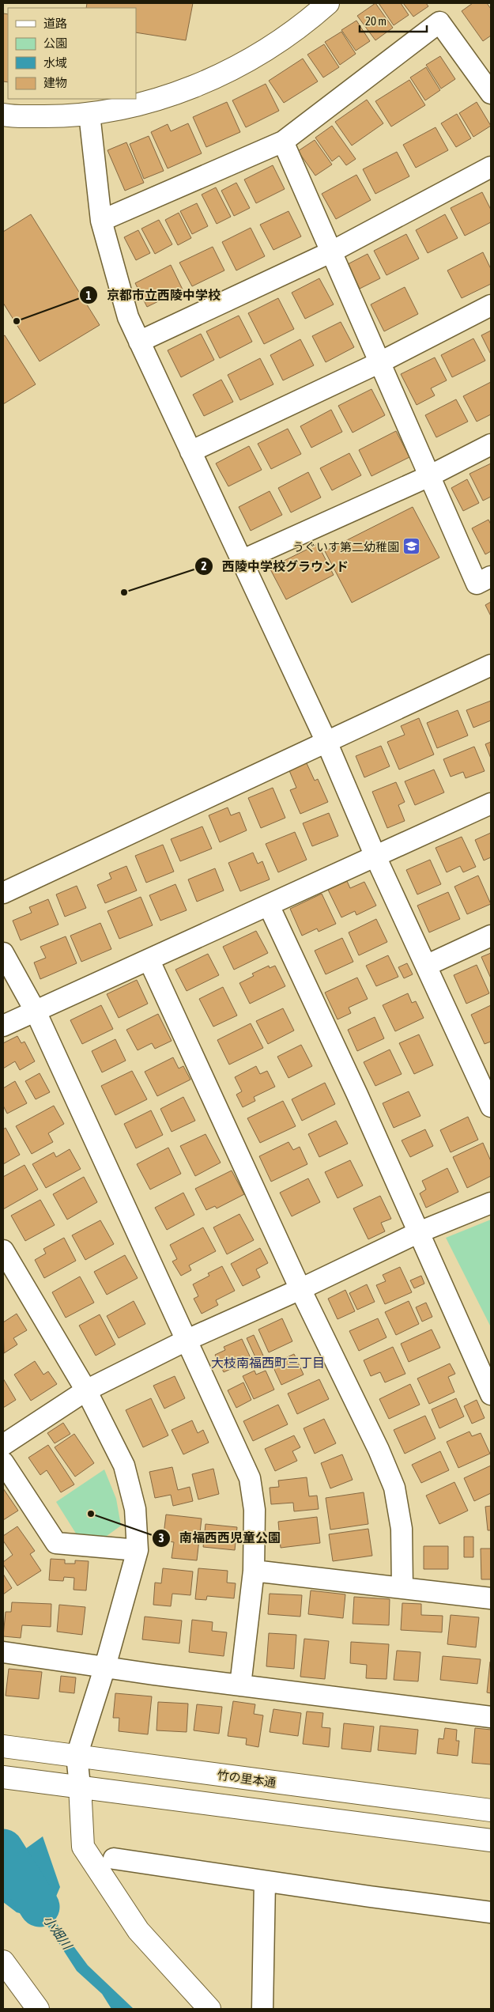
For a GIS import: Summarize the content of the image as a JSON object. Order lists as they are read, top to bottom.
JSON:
{
  "streets": {
    "street": ["竹の里本通"]
  },
  "districts": ["大枝南福西町三丁目"],
  "water": ["小畑川"],
  "places": {
    "other": ["京都市立西陵中学校", "西陵中学校グラウンド", "南福西西児童公園"],
    "school or university": ["うぐいす第二幼稚園"]
  },
  "legend": [
    "道路",
    "公園",
    "水域",
    "建物"
  ],
  "scale_bar": "20 m"
}
